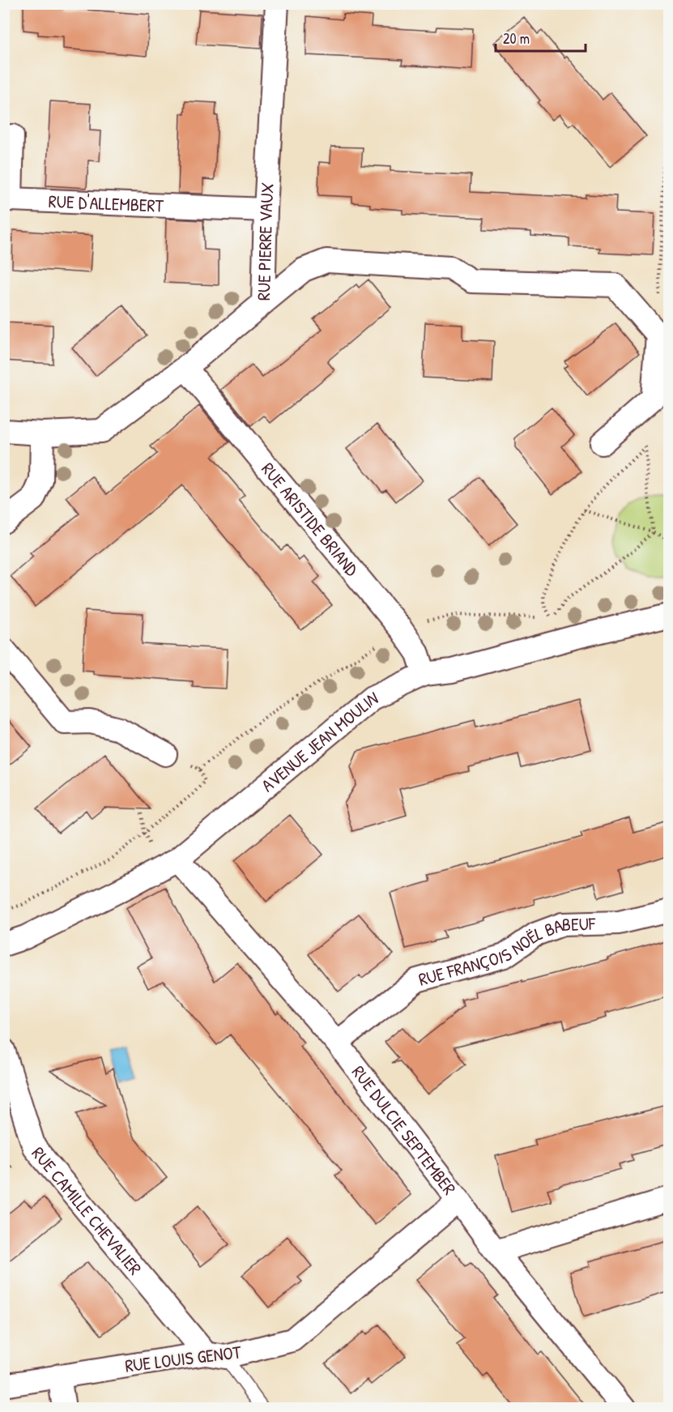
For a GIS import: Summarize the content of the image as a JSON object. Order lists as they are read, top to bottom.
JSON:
{
  "streets": {
    "street": [
      "RUE D'ALLEMBERT",
      "RUE PIERRE VAUX",
      "RUE ARISTIDE BRIAND",
      "AVENUE JEAN MOULIN",
      "RUE FRANÇOIS NOËL BABEUF",
      "RUE DULCIE SEPTEMBER",
      "RUE CAMILLE CHEVALIER",
      "RUE LOUIS GENOT"
    ]
  },
  "crossings": [
    ["RUE D'ALLEMBERT", "RUE PIERRE VAUX"],
    ["RUE PIERRE VAUX", "RUE ARISTIDE BRIAND"],
    ["RUE ARISTIDE BRIAND", "AVENUE JEAN MOULIN"],
    ["AVENUE JEAN MOULIN", "RUE DULCIE SEPTEMBER"],
    ["RUE FRANÇOIS NOËL BABEUF", "RUE DULCIE SEPTEMBER"],
    ["RUE DULCIE SEPTEMBER", "RUE LOUIS GENOT"],
    ["RUE CAMILLE CHEVALIER", "RUE LOUIS GENOT"]
  ],
  "scale_bar": "20 m"
}
